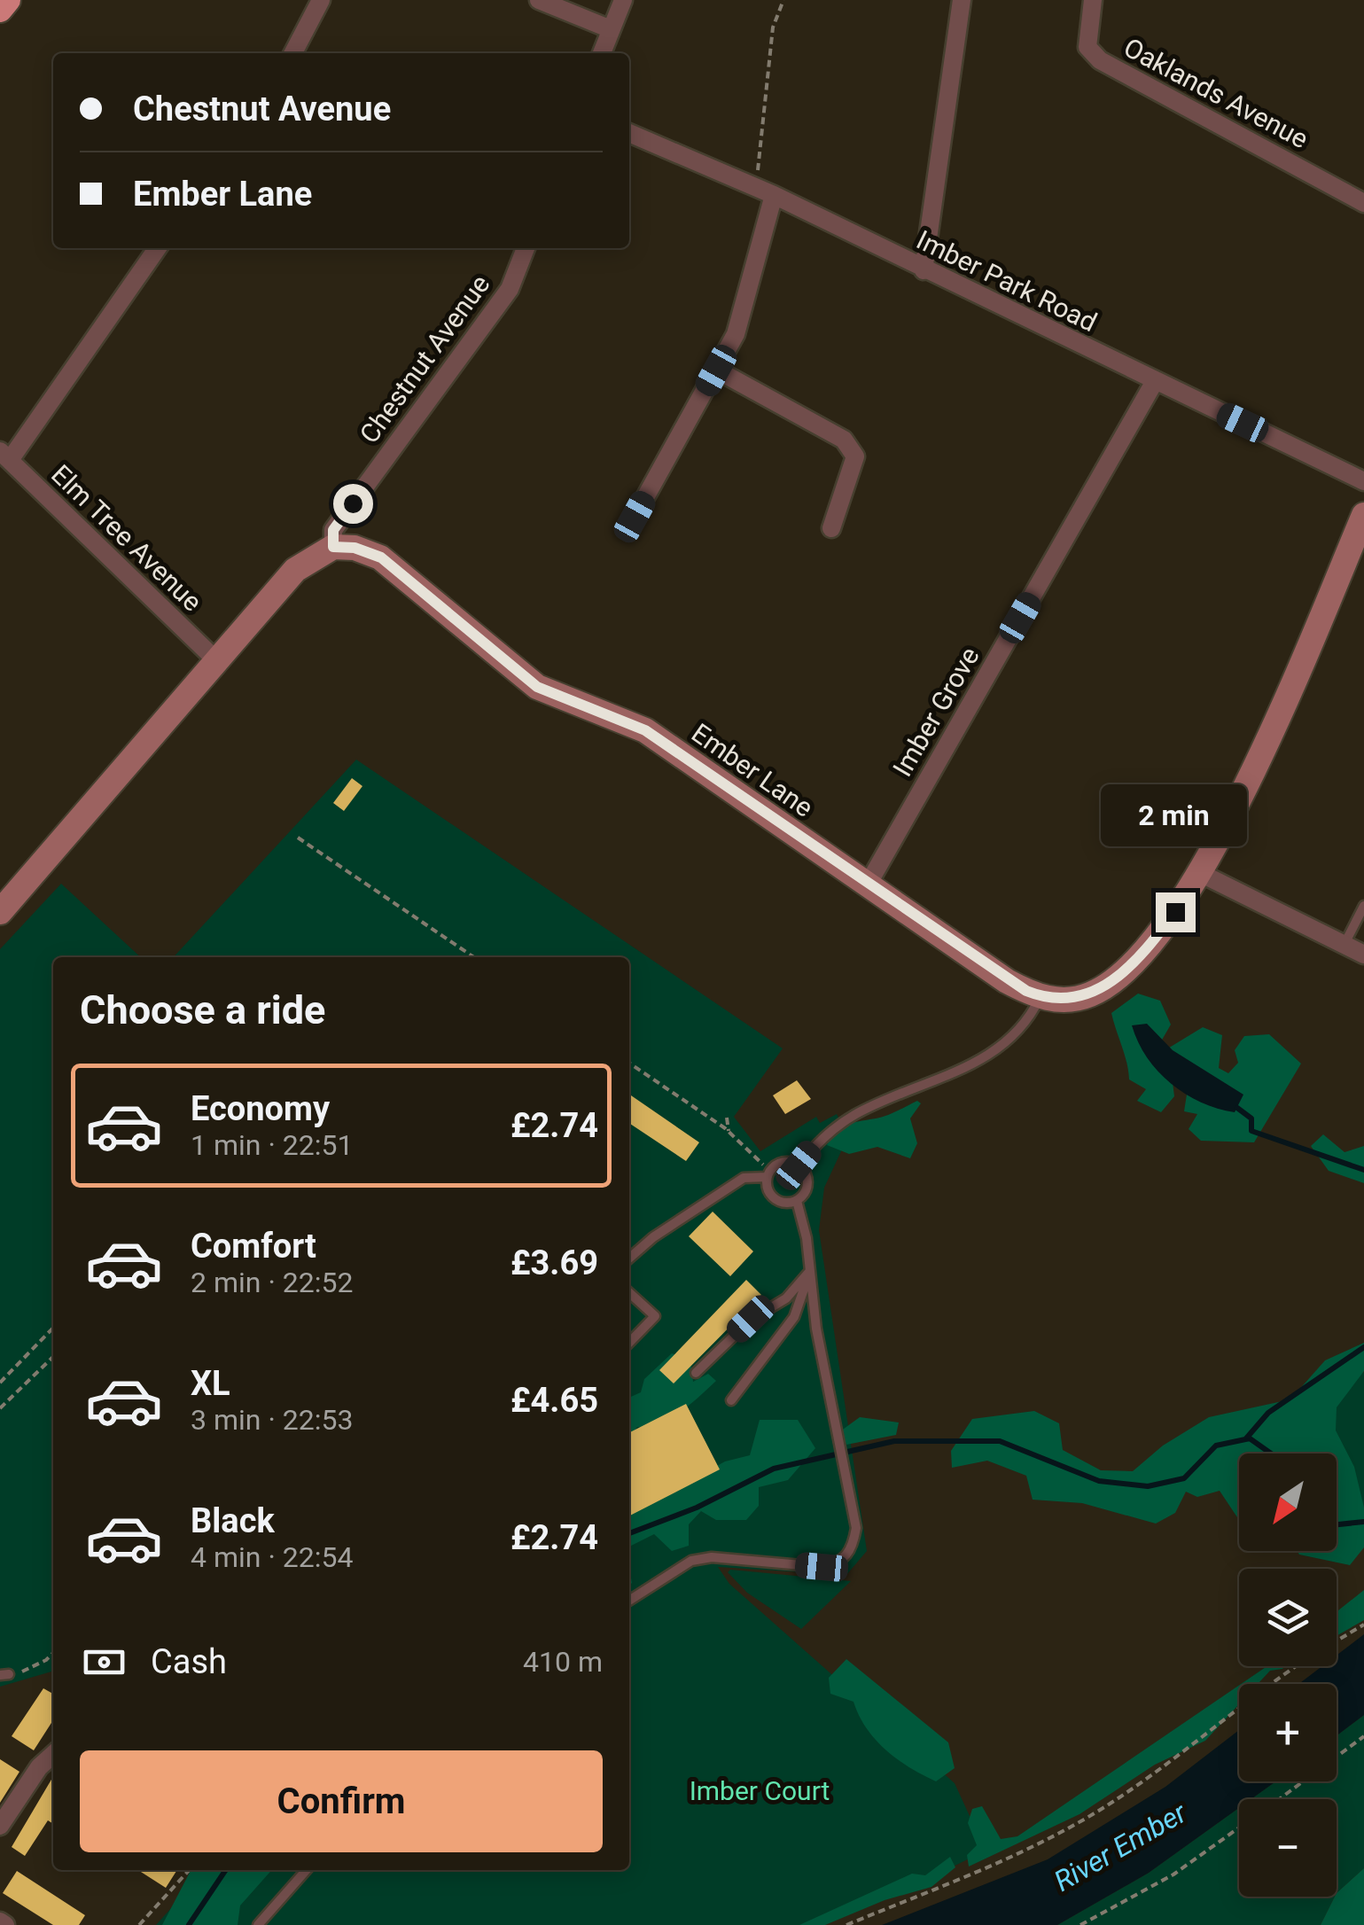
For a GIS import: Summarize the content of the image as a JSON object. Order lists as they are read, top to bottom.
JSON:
{
  "streets": {
    "main road": ["Ember Lane"],
    "street": [
      "Oaklands Avenue",
      "Imber Park Road",
      "Chestnut Avenue",
      "Elm Tree Avenue",
      "Imber Grove"
    ]
  },
  "crossings": [
    ["Imber Park Road", "Imber Grove"],
    ["Chestnut Avenue", "Ember Lane"],
    ["Imber Grove", "Ember Lane"]
  ],
  "water": ["River Ember"],
  "parks": ["Imber Court"],
  "north": "bottom left",
  "page": {
    "banner": ["Chestnut Avenue", "Ember Lane"],
    "bubble": "2 min",
    "heading": "Choose a ride",
    "list": [
      {
        "name": "Economy",
        "note": "1 min · 22:51",
        "value": "£2.74"
      },
      {
        "name": "Comfort",
        "note": "2 min · 22:52",
        "value": "£3.69"
      },
      {
        "name": "XL",
        "note": "3 min · 22:53",
        "value": "£4.65"
      },
      {
        "name": "Black",
        "note": "4 min · 22:54",
        "value": "£2.74"
      }
    ],
    "map_buttons": ["+", "−"],
    "pay": ["Cash", "410 m"],
    "buttons": "Confirm"
  }
}
